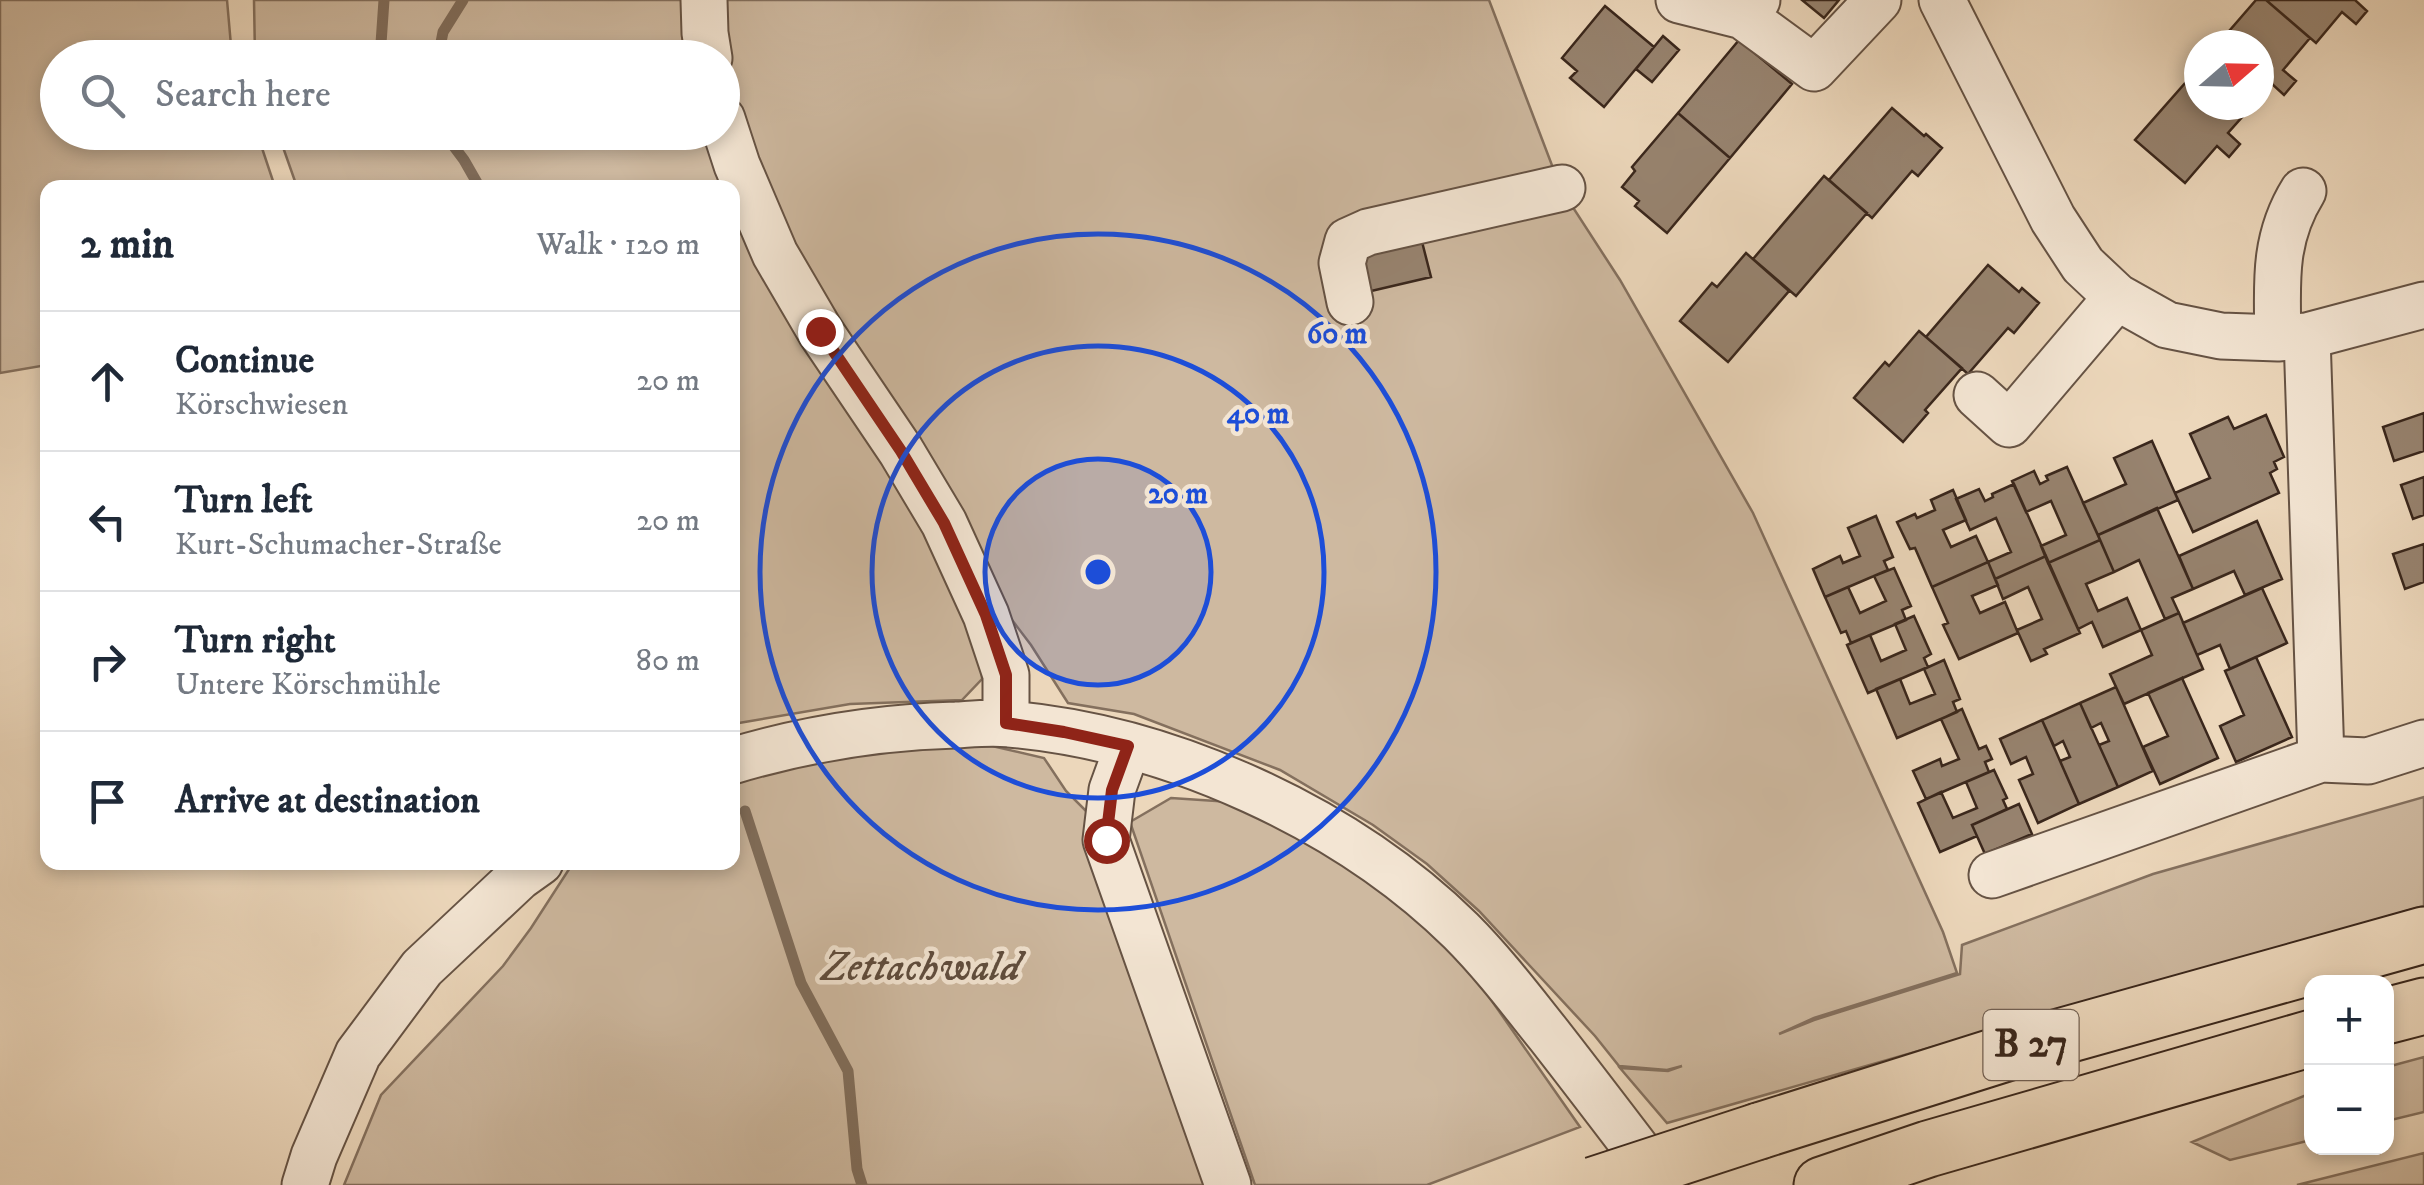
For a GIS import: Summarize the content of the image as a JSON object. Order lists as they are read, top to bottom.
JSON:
{
  "streets": {
    "highway": ["B 27"]
  },
  "parks": ["Zettachwald"],
  "north": "right",
  "page": {
    "search": "Search here",
    "heading": ["2 min", "Walk · 120 m"],
    "list": [
      ["Continue", "Körschwiesen", "20 m"],
      ["Turn left", "Kurt-Schumacher-Straße", "20 m"],
      ["Turn right", "Untere Körschmühle", "80 m"],
      "Arrive at destination"
    ],
    "map_buttons": ["+", "−"]
  },
  "rings": ["60 m", "40 m", "20 m"]
}
